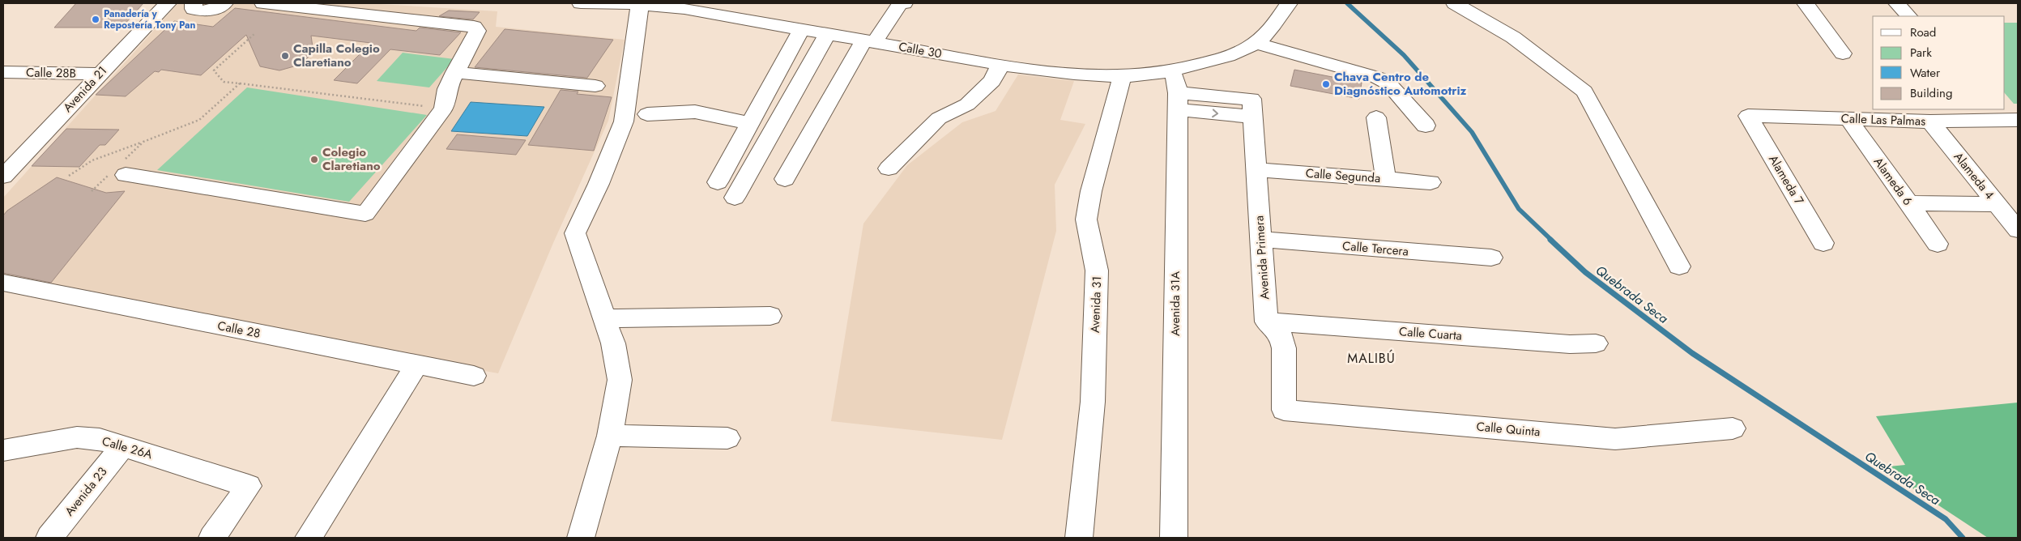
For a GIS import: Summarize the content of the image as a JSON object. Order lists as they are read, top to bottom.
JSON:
{
  "streets": {
    "street": [
      "Calle 30",
      "Calle 28B",
      "Avenida 21",
      "Calle Las Palmas",
      "Calle Segunda",
      "Alameda 4",
      "Alameda 7",
      "Alameda 6",
      "Calle Tercera",
      "Avenida Primera",
      "Avenida 31A",
      "Avenida 31",
      "Calle 28",
      "Calle Cuarta",
      "Calle Quinta",
      "Calle 26A",
      "Avenida 23"
    ]
  },
  "crossings": [
    ["Calle 30", "Avenida 31A"],
    ["Calle 30", "Avenida 31"],
    ["Calle 28B", "Avenida 21"],
    ["Calle Las Palmas", "Alameda 4"],
    ["Calle Las Palmas", "Alameda 7"],
    ["Calle Las Palmas", "Alameda 6"],
    ["Calle Segunda", "Avenida Primera"],
    ["Calle Tercera", "Avenida Primera"],
    ["Avenida Primera", "Avenida 31A"],
    ["Avenida Primera", "Calle Cuarta"],
    ["Avenida Primera", "Calle Quinta"],
    ["Calle Cuarta", "Calle Quinta"],
    ["Calle 26A", "Avenida 23"]
  ],
  "districts": ["MALIBÚ"],
  "water": ["Quebrada Seca"],
  "places": [
    "Panadería y Repostería Tony Pan",
    "Capilla Colegio Claretiano",
    "Chava Centro de Diagnóstico Automotriz",
    "Colegio Claretiano"
  ],
  "legend": [
    "Road",
    "Park",
    "Water",
    "Building"
  ]
}
